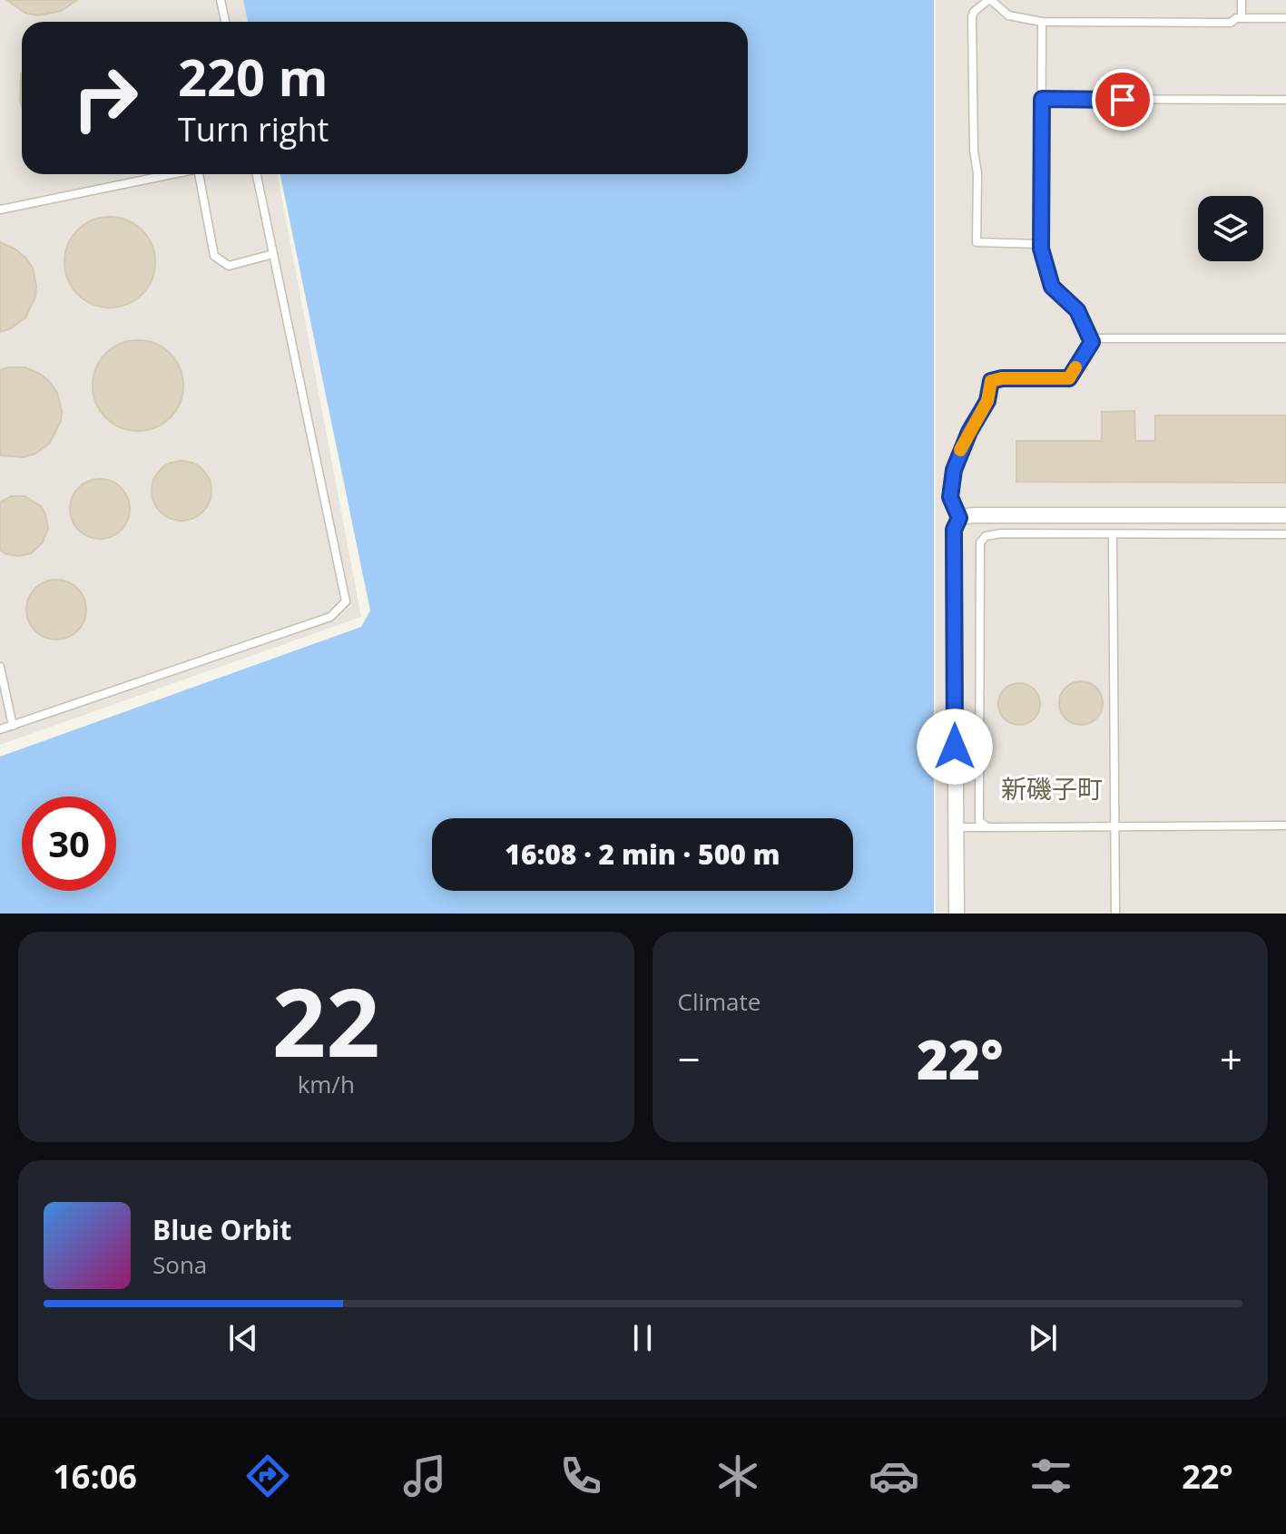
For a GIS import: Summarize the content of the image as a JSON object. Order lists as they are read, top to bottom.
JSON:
{
  "districts": ["新磯子町"],
  "page": {
    "turn": ["220 m", "Turn right"],
    "limit": "30",
    "trip": "16:08 · 2 min · 500 m",
    "tile": [
      ["22", "km/h"],
      "Climate"
    ],
    "heat": ["−", "22°", "+"],
    "song": ["Blue Orbit", "Sona"],
    "tabs": ["16:06", "22°"]
  }
}
